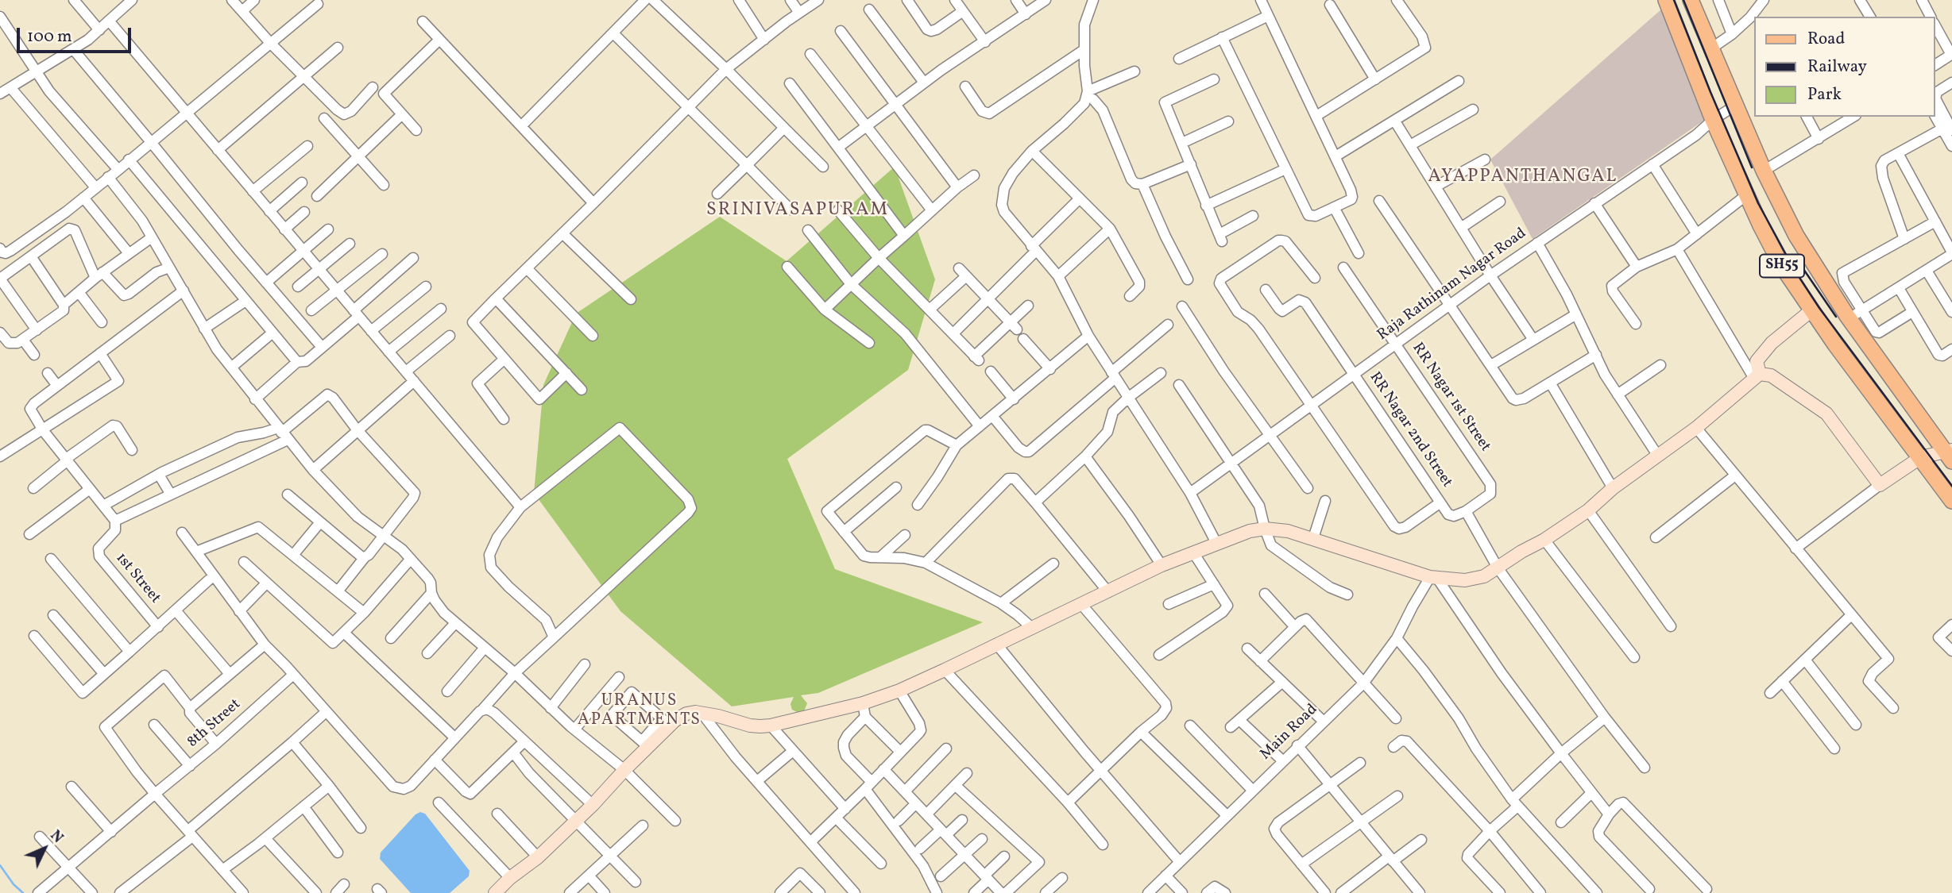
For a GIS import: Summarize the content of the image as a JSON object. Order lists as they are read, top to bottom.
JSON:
{
  "streets": {
    "main road": ["SH55"],
    "street": [
      "Raja Rathinam Nagar Road",
      "RR Nagar 1st Street",
      "RR Nagar 2nd Street",
      "1st Street",
      "8th Street",
      "Main Road"
    ]
  },
  "crossings": [
    ["SH55", "Raja Rathinam Nagar Road"],
    ["Raja Rathinam Nagar Road", "RR Nagar 1st Street"],
    ["Raja Rathinam Nagar Road", "RR Nagar 2nd Street"]
  ],
  "districts": ["AYAPPANTHANGAL", "SRINIVASAPURAM", "URANUS APARTMENTS"],
  "legend": ["Road", "Railway", "Park"],
  "scale_bar": "100 m",
  "north": "top right"
}
